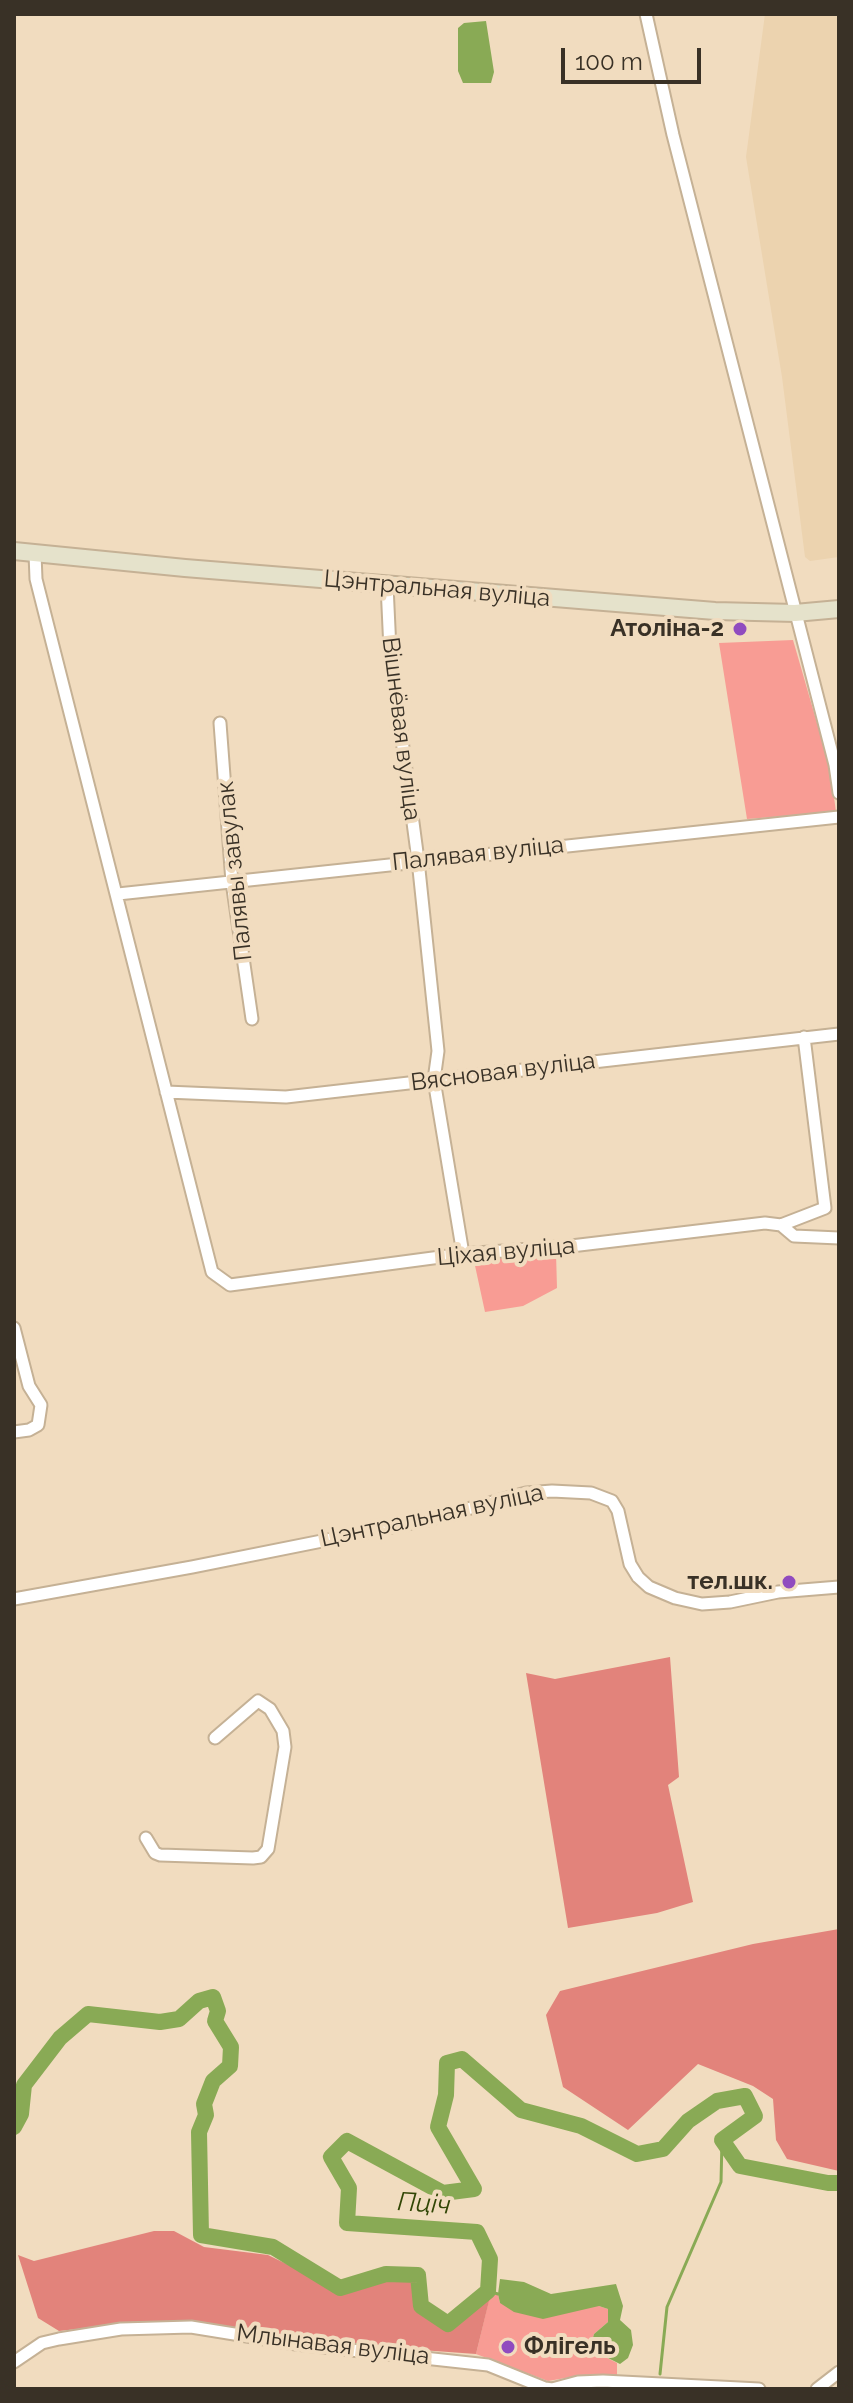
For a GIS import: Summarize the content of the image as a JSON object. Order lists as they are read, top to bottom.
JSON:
{
  "streets": {
    "street": [
      "Цэнтральная вуліца",
      "Вішнёвая вуліца",
      "Палявая вуліца",
      "Палявы завулак",
      "Вясновая вуліца",
      "Ціхая вуліца",
      "Млынавая вуліца"
    ]
  },
  "crossings": [
    ["Цэнтральная вуліца", "Вішнёвая вуліца"],
    ["Вішнёвая вуліца", "Палявая вуліца"],
    ["Вішнёвая вуліца", "Вясновая вуліца"],
    ["Вішнёвая вуліца", "Ціхая вуліца"],
    ["Палявая вуліца", "Палявы завулак"],
    ["Вясновая вуліца", "Ціхая вуліца"]
  ],
  "water": ["Пціч"],
  "places": ["Атоліна-2", "тел.шк.", "Флігель"],
  "scale_bar": "100 m"
}
